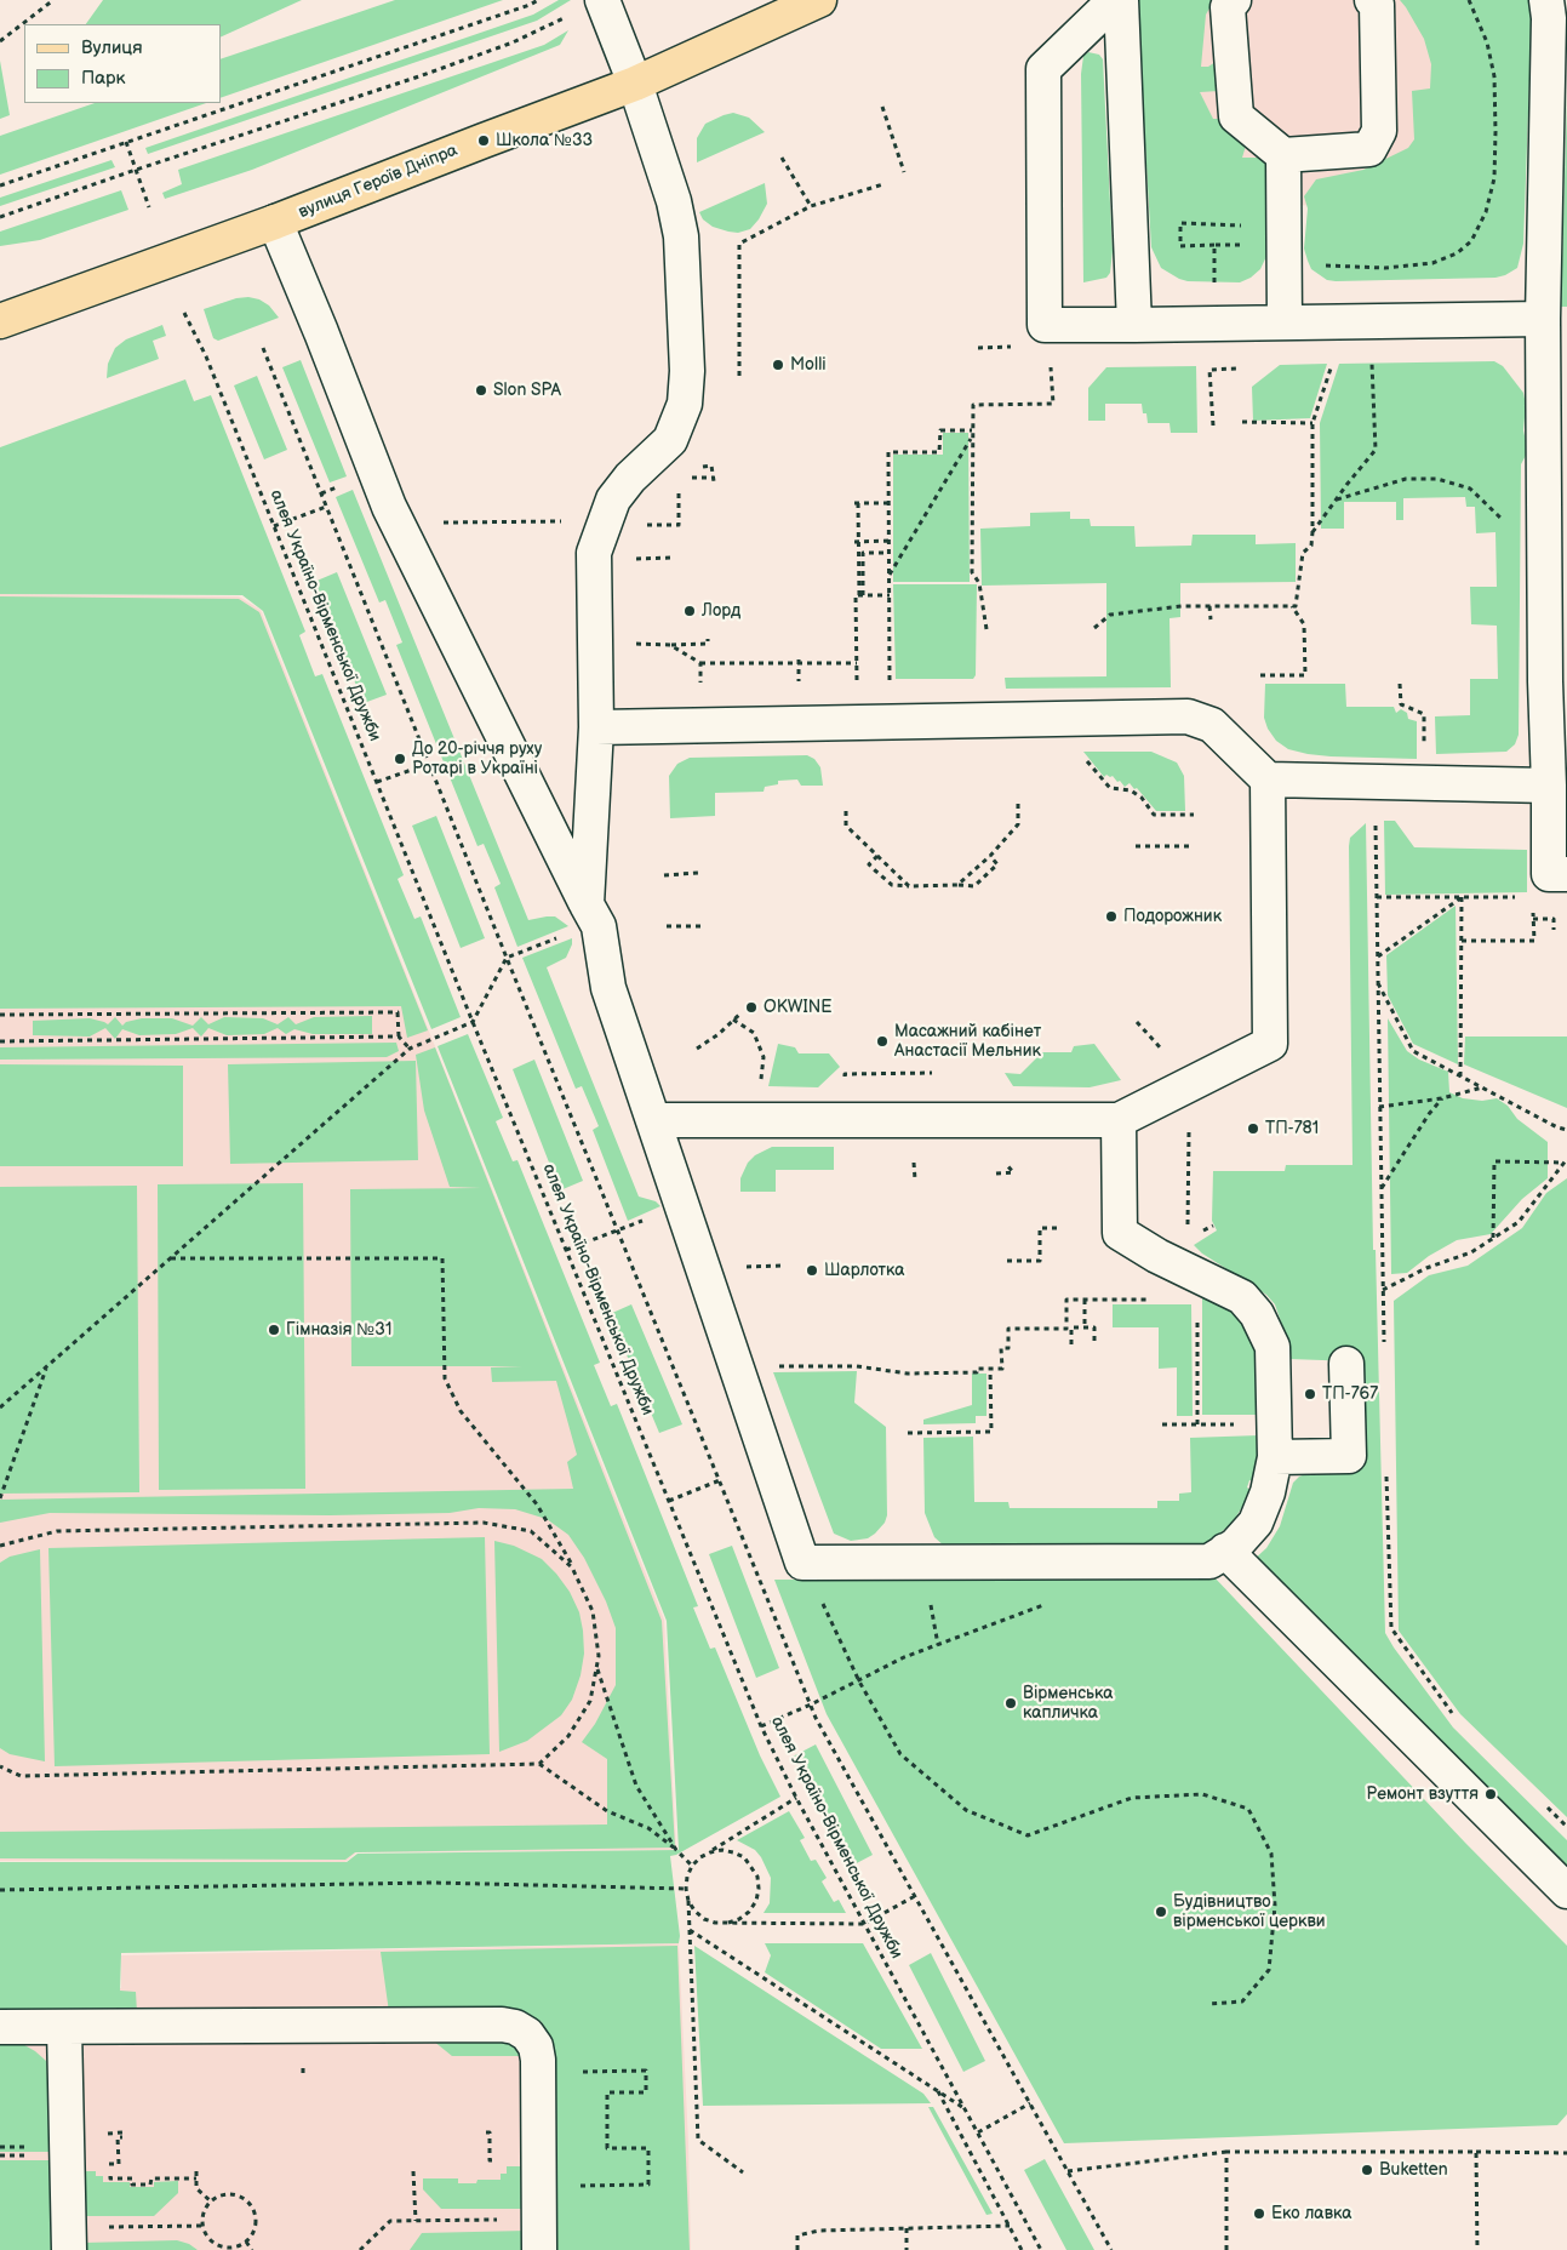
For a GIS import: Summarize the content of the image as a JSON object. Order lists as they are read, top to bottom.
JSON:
{
  "streets": {
    "main road": ["вулиця Героїв Дніпра"],
    "path": ["алея Україно-Вірменської Дружби"]
  },
  "places": [
    "Школа №33",
    "Molli",
    "Slon SPA",
    "Лорд",
    "До 20-річчя руху Ротарі в Україні",
    "Подорожник",
    "OKWINE",
    "Масажний кабінет Анастасії Мельник",
    "ТП-781",
    "Шарлотка",
    "Гімназія №31",
    "ТП-767",
    "Вірменська капличка",
    "Ремонт взуття",
    "Будівництво вірменської церкви",
    "Buketten",
    "Еко лавка"
  ],
  "legend": ["Вулиця", "Парк"]
}
